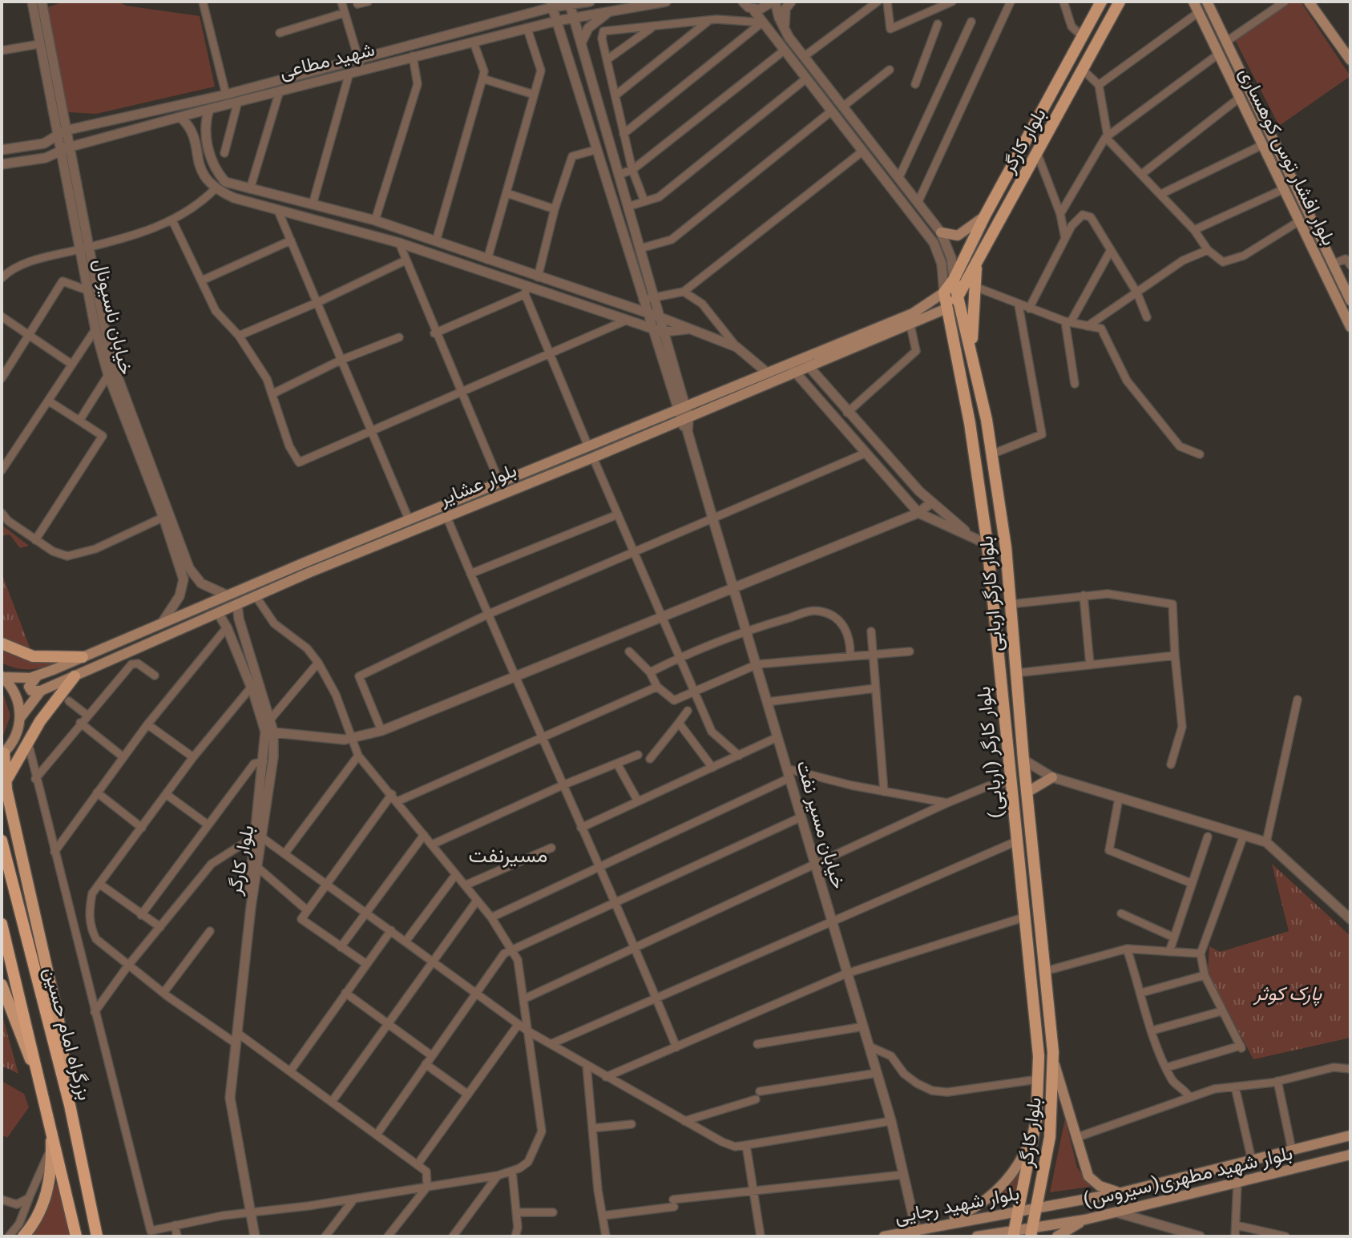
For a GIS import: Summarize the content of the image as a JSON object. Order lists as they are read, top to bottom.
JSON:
{
  "streets": {
    "highway": ["بزرگراه امام حسین"],
    "main road": [
      "بلوار کارگر",
      "بلوار افشار توس کوهساری",
      "بلوار عشایر",
      "بلوار کارگر اربابی",
      "بلوار کارگر (اربابی)",
      "بلوار شهید مطهری(سیروس)",
      "بلوار شهید رجایی"
    ],
    "street": ["شهید مطاعی", "خیابان ناسیونال", "خیابان مسیر نفت"]
  },
  "crossings": [
    ["شهید مطاعی", "خیابان ناسیونال"],
    ["بلوار کارگر", "بلوار عشایر"],
    ["بلوار کارگر", "بلوار کارگر اربابی"],
    ["بلوار کارگر", "بلوار کارگر (اربابی)"],
    ["بلوار کارگر", "بلوار شهید مطهری(سیروس)"],
    ["بلوار کارگر", "بلوار شهید رجایی"],
    ["خیابان ناسیونال", "بلوار عشایر"],
    ["بلوار عشایر", "بلوار کارگر اربابی"],
    ["بلوار عشایر", "بلوار کارگر (اربابی)"],
    ["بلوار عشایر", "خیابان مسیر نفت"],
    ["بلوار کارگر (اربابی)", "بلوار شهید رجایی"],
    ["خیابان مسیر نفت", "بلوار شهید رجایی"],
    ["بلوار شهید مطهری(سیروس)", "بلوار شهید رجایی"]
  ],
  "districts": ["مسیرنفت"],
  "parks": ["پارک کوثر"]
}
